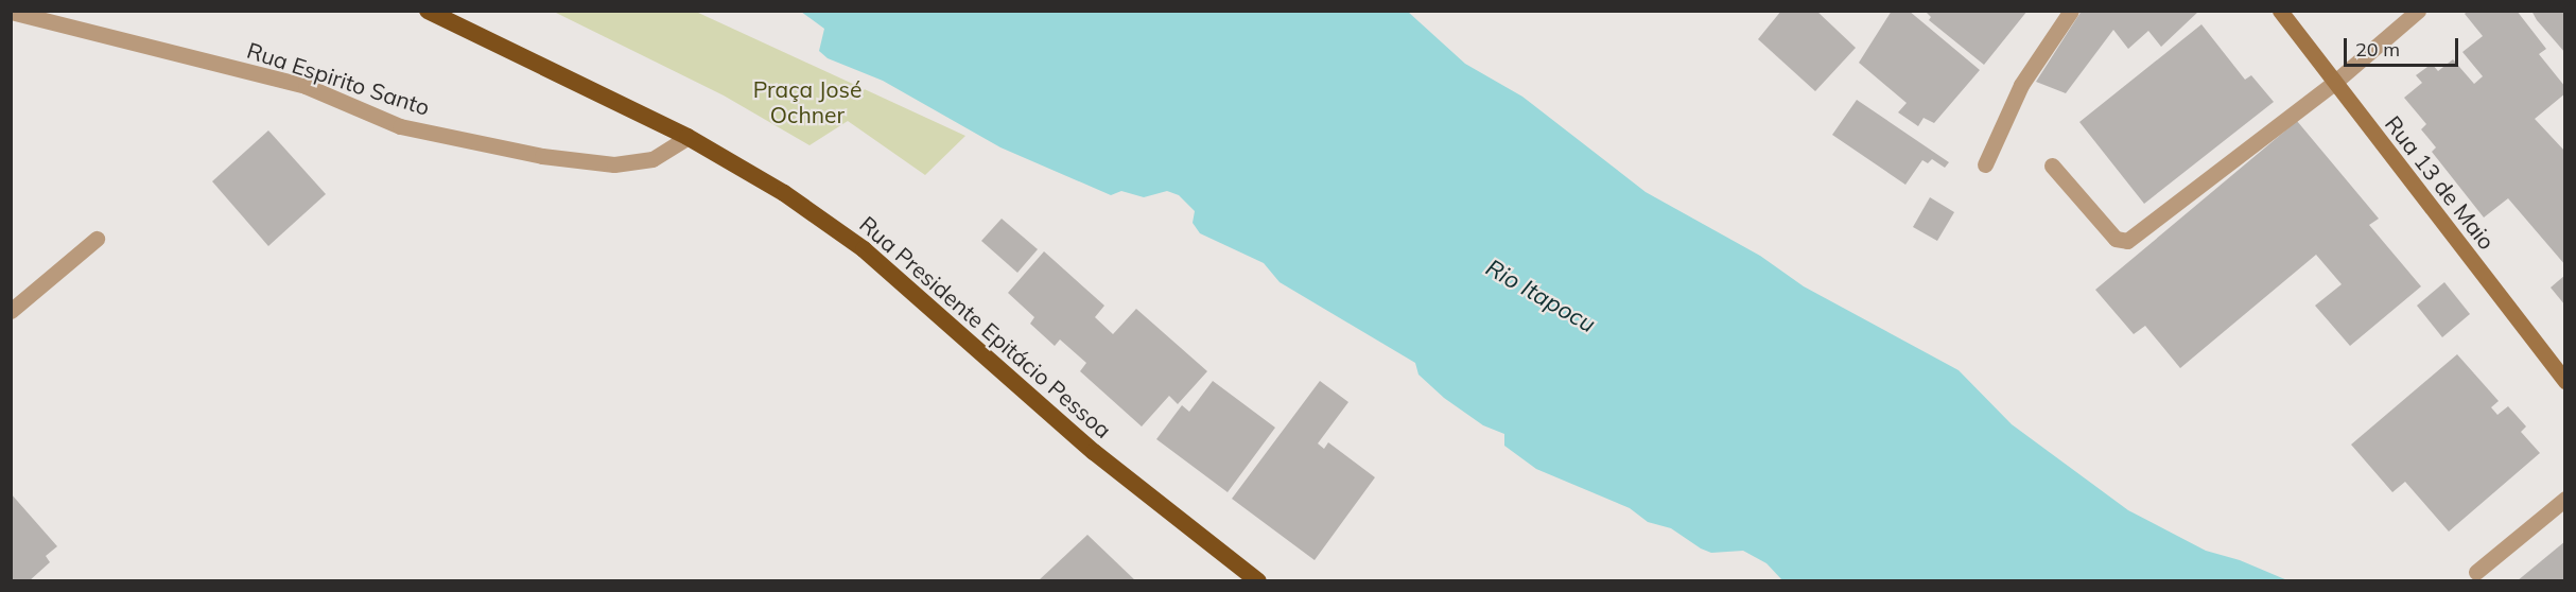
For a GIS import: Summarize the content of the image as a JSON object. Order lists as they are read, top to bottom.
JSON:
{
  "streets": {
    "highway": ["Rua Presidente Epitácio Pessoa"],
    "main road": ["Rua 13 de Maio"],
    "street": ["Rua Espirito Santo"]
  },
  "crossings": [
    ["Rua Espirito Santo", "Rua Presidente Epitácio Pessoa"]
  ],
  "water": ["Rio Itapocu"],
  "parks": ["Praça José Ochner"],
  "scale_bar": "20 m"
}
